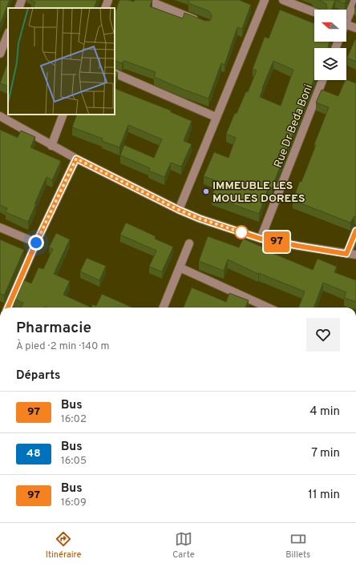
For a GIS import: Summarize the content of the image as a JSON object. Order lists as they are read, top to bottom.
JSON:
{
  "streets": {
    "street": ["Rue Dr Beda Boni"]
  },
  "places": ["IMMEUBLE LES MOULES DOREES"],
  "lines": ["bus line 97"],
  "north": "left",
  "page": {
    "on_map": "97",
    "heading": [
      ["Pharmacie", "À pied · 2 min · 140 m"],
      "Départs"
    ],
    "list": [
      {
        "mark": "97",
        "name": "Bus",
        "note": "16:02",
        "value": "4 min"
      },
      {
        "mark": "48",
        "name": "Bus",
        "note": "16:05",
        "value": "7 min"
      },
      {
        "mark": "97",
        "name": "Bus",
        "note": "16:09",
        "value": "11 min"
      }
    ],
    "tabs": ["Itinéraire", "Carte", "Billets"]
  }
}
